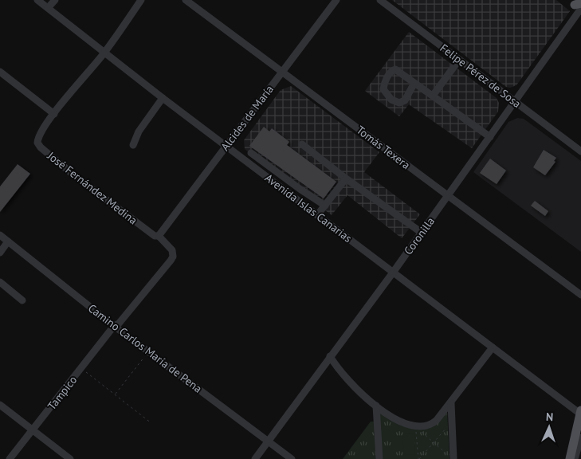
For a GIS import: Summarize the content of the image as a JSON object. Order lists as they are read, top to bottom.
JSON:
{
  "streets": {
    "street": [
      "Felipe Pérez de Sosa",
      "Alcides de María",
      "Tomás Texera",
      "José Fernández Medina",
      "Avenida Islas Canarias",
      "Coronilla",
      "Camino Carlos María de Pena",
      "Tampico"
    ]
  },
  "crossings": [
    ["Felipe Pérez de Sosa", "Coronilla"],
    ["Alcides de María", "Tomás Texera"],
    ["Alcides de María", "José Fernández Medina"],
    ["Alcides de María", "Avenida Islas Canarias"],
    ["Tomás Texera", "Coronilla"],
    ["José Fernández Medina", "Avenida Islas Canarias"],
    ["José Fernández Medina", "Camino Carlos María de Pena"],
    ["José Fernández Medina", "Tampico"],
    ["Avenida Islas Canarias", "Coronilla"],
    ["Coronilla", "Camino Carlos María de Pena"],
    ["Camino Carlos María de Pena", "Tampico"]
  ],
  "north": "top"
}
